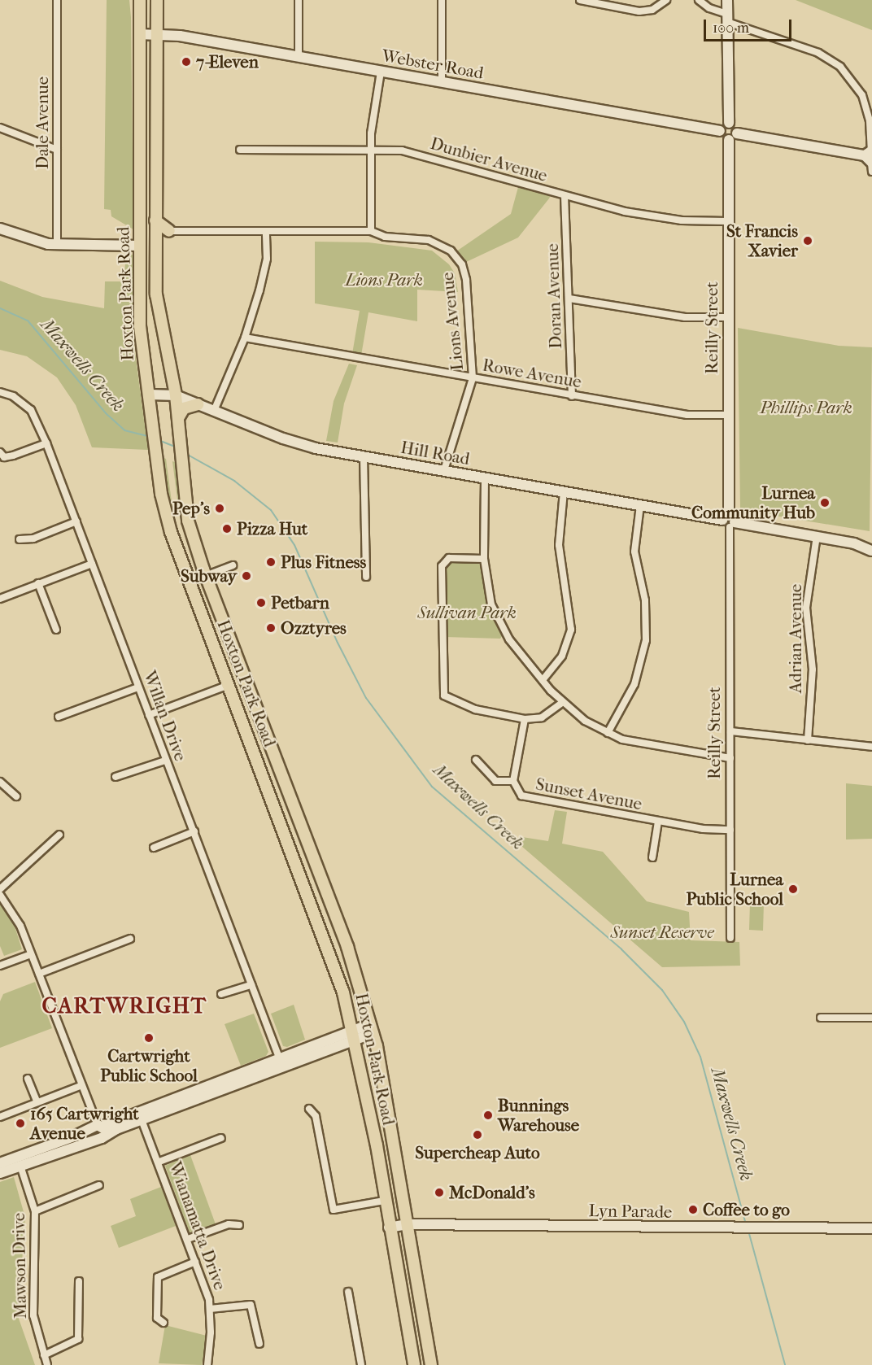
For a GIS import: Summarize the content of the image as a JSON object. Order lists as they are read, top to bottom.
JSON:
{
  "streets": {
    "main road": ["Hoxton Park Road"],
    "street": [
      "Webster Road",
      "Dale Avenue",
      "Dunbier Avenue",
      "Doran Avenue",
      "Lions Avenue",
      "Reilly Street",
      "Rowe Avenue",
      "Hill Road",
      "Adrian Avenue",
      "Willan Drive",
      "Sunset Avenue",
      "Lyn Parade",
      "Wianamatta Drive",
      "Mawson Drive"
    ]
  },
  "crossings": [
    ["Webster Road", "Hoxton Park Road"],
    ["Webster Road", "Reilly Street"],
    ["Dunbier Avenue", "Doran Avenue"],
    ["Dunbier Avenue", "Reilly Street"],
    ["Hoxton Park Road", "Hill Road"],
    ["Hoxton Park Road", "Lyn Parade"],
    ["Doran Avenue", "Rowe Avenue"],
    ["Lions Avenue", "Rowe Avenue"],
    ["Lions Avenue", "Hill Road"],
    ["Reilly Street", "Rowe Avenue"],
    ["Reilly Street", "Hill Road"],
    ["Reilly Street", "Sunset Avenue"],
    ["Hill Road", "Adrian Avenue"]
  ],
  "districts": ["CARTWRIGHT"],
  "water": ["Maxwells Creek"],
  "parks": [
    "Lions Park",
    "Phillips Park",
    "Sullivan Park",
    "Sunset Reserve"
  ],
  "places": [
    "7-Eleven",
    "St Francis Xavier",
    "Lurnea Community Hub",
    "Pep's",
    "Pizza Hut",
    "Plus Fitness",
    "Subway",
    "Petbarn",
    "Ozztyres",
    "Lurnea Public School",
    "Cartwright Public School",
    "Bunnings Warehouse",
    "165 Cartwright Avenue",
    "Supercheap Auto",
    "McDonald's",
    "Coffee to go"
  ],
  "scale_bar": "100 m"
}
